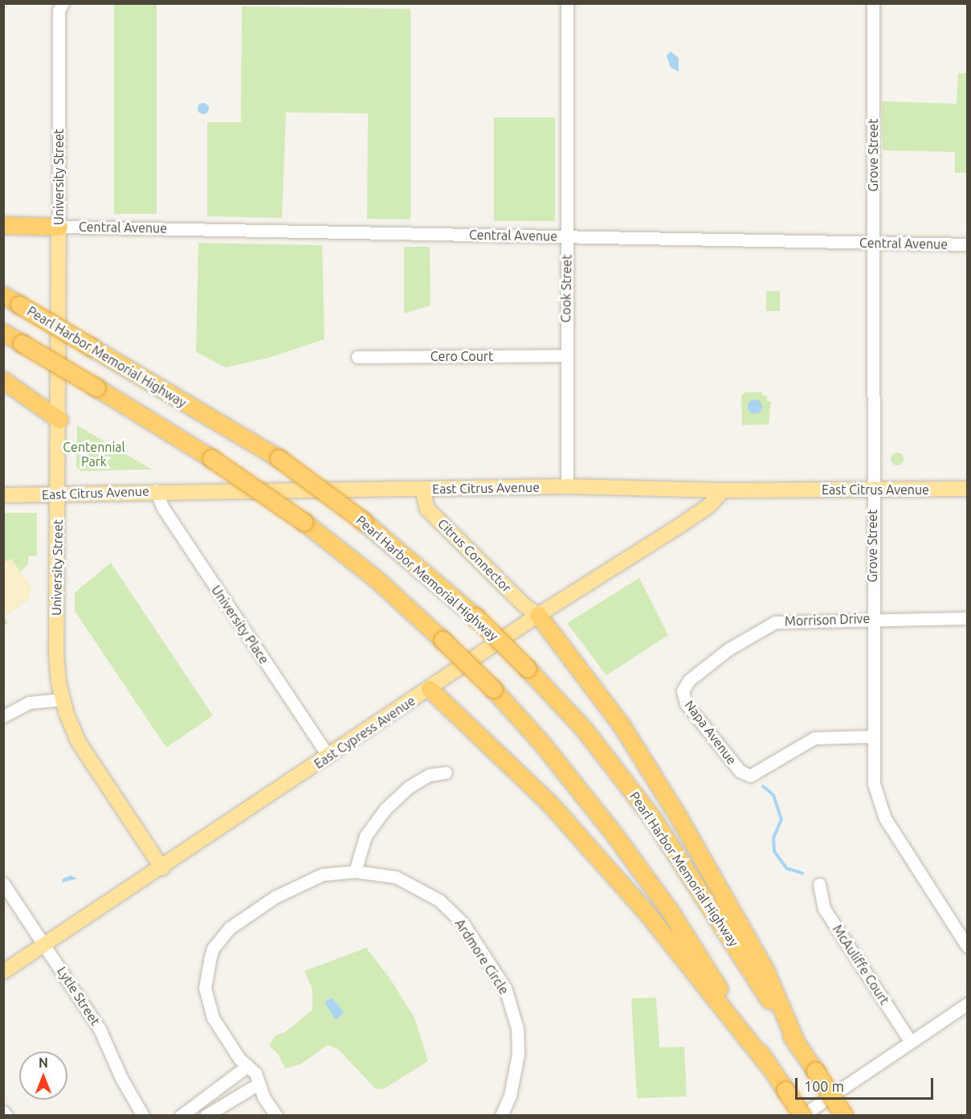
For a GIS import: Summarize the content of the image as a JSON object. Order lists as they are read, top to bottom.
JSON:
{
  "streets": {
    "highway": ["Pearl Harbor Memorial Highway"],
    "main road": [
      "University Street",
      "East Citrus Avenue",
      "Citrus Connector",
      "East Cypress Avenue"
    ],
    "street": [
      "Grove Street",
      "Central Avenue",
      "Cook Street",
      "Cero Court",
      "Morrison Drive",
      "University Place",
      "Napa Avenue",
      "Ardmore Circle",
      "McAuliffe Court",
      "Lytle Street"
    ]
  },
  "crossings": [
    ["Grove Street", "Central Avenue"],
    ["Grove Street", "East Citrus Avenue"],
    ["Grove Street", "Morrison Drive"],
    ["Grove Street", "Napa Avenue"],
    ["University Street", "Central Avenue"],
    ["University Street", "East Citrus Avenue"],
    ["University Street", "East Cypress Avenue"],
    ["Central Avenue", "Cook Street"],
    ["Cook Street", "Cero Court"],
    ["Cook Street", "East Citrus Avenue"],
    ["East Citrus Avenue", "Citrus Connector"],
    ["East Citrus Avenue", "University Place"],
    ["East Citrus Avenue", "East Cypress Avenue"],
    ["Citrus Connector", "East Cypress Avenue"],
    ["Morrison Drive", "Napa Avenue"],
    ["University Place", "East Cypress Avenue"],
    ["East Cypress Avenue", "Lytle Street"]
  ],
  "parks": ["Centennial Park"],
  "scale_bar": "100 m",
  "north": "top"
}
